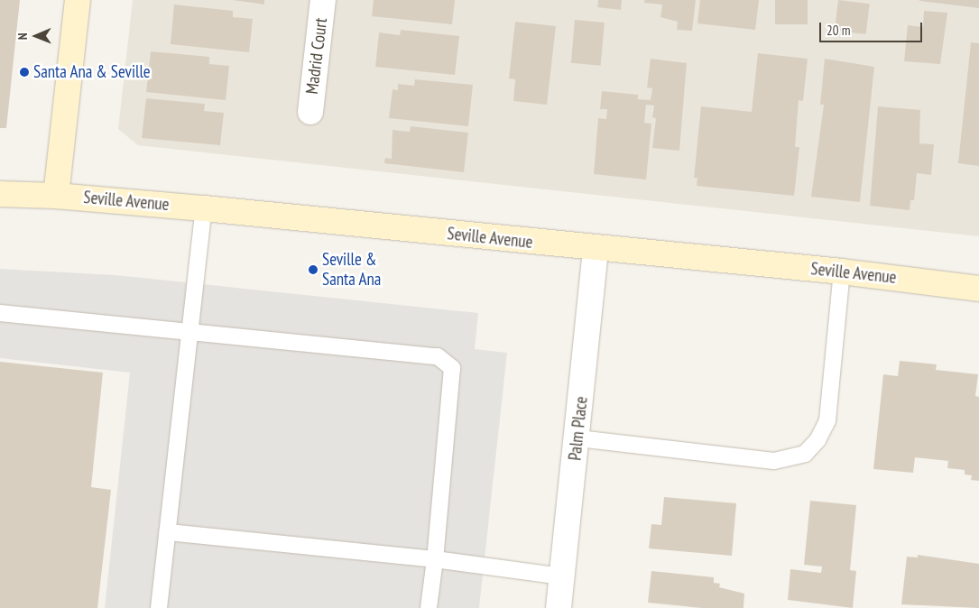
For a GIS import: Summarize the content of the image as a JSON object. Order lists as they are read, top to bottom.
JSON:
{
  "streets": {
    "street": ["Madrid Court", "Seville Avenue", "Palm Place"]
  },
  "crossings": [
    ["Seville Avenue", "Palm Place"]
  ],
  "places": ["Santa Ana & Seville", "Seville & Santa Ana"],
  "scale_bar": "20 m",
  "north": "left"
}
